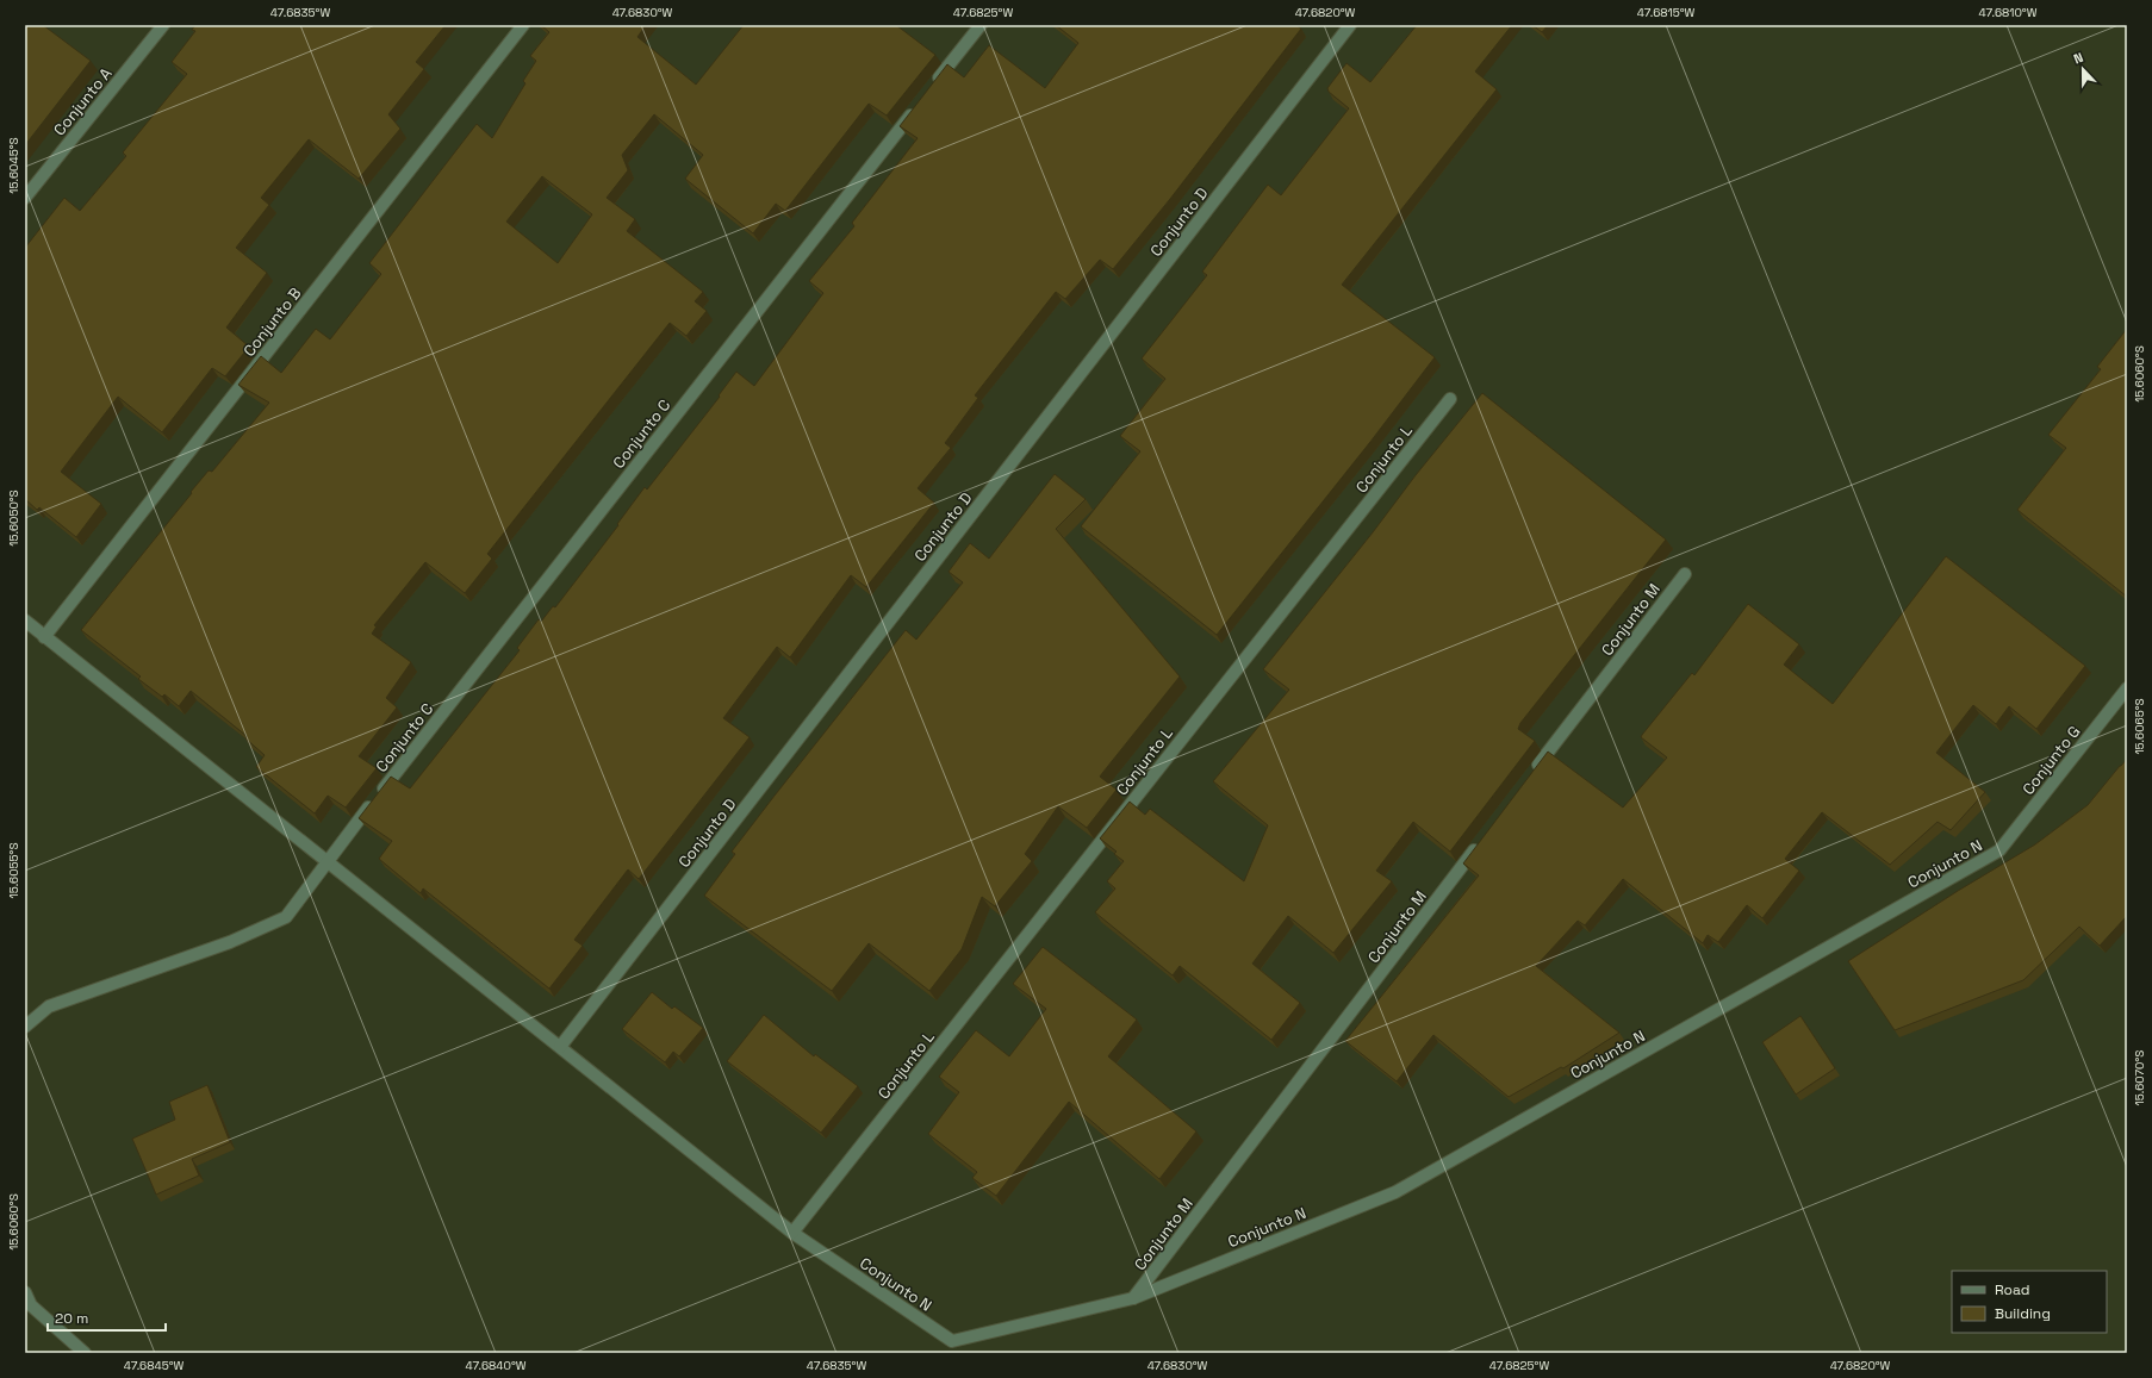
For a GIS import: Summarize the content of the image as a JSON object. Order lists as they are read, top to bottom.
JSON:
{
  "streets": {
    "street": [
      "Conjunto A",
      "Conjunto D",
      "Conjunto B",
      "Conjunto C",
      "Conjunto L",
      "Conjunto M",
      "Conjunto G",
      "Conjunto N"
    ]
  },
  "crossings": [
    ["Conjunto D", "Conjunto N"],
    ["Conjunto B", "Conjunto N"],
    ["Conjunto C", "Conjunto N"],
    ["Conjunto L", "Conjunto N"],
    ["Conjunto M", "Conjunto N"],
    ["Conjunto G", "Conjunto N"]
  ],
  "legend": ["Road", "Building"],
  "scale_bar": "20 m",
  "north": "top",
  "coordinates": [
    "47.6835°W",
    "47.6830°W",
    "47.6825°W",
    "47.6820°W",
    "47.6815°W",
    "47.6810°W",
    "15.6045°S",
    "15.6060°S",
    "15.6050°S",
    "15.6065°S",
    "15.6055°S",
    "15.6070°S",
    "47.6845°W",
    "47.6840°W"
  ]
}
